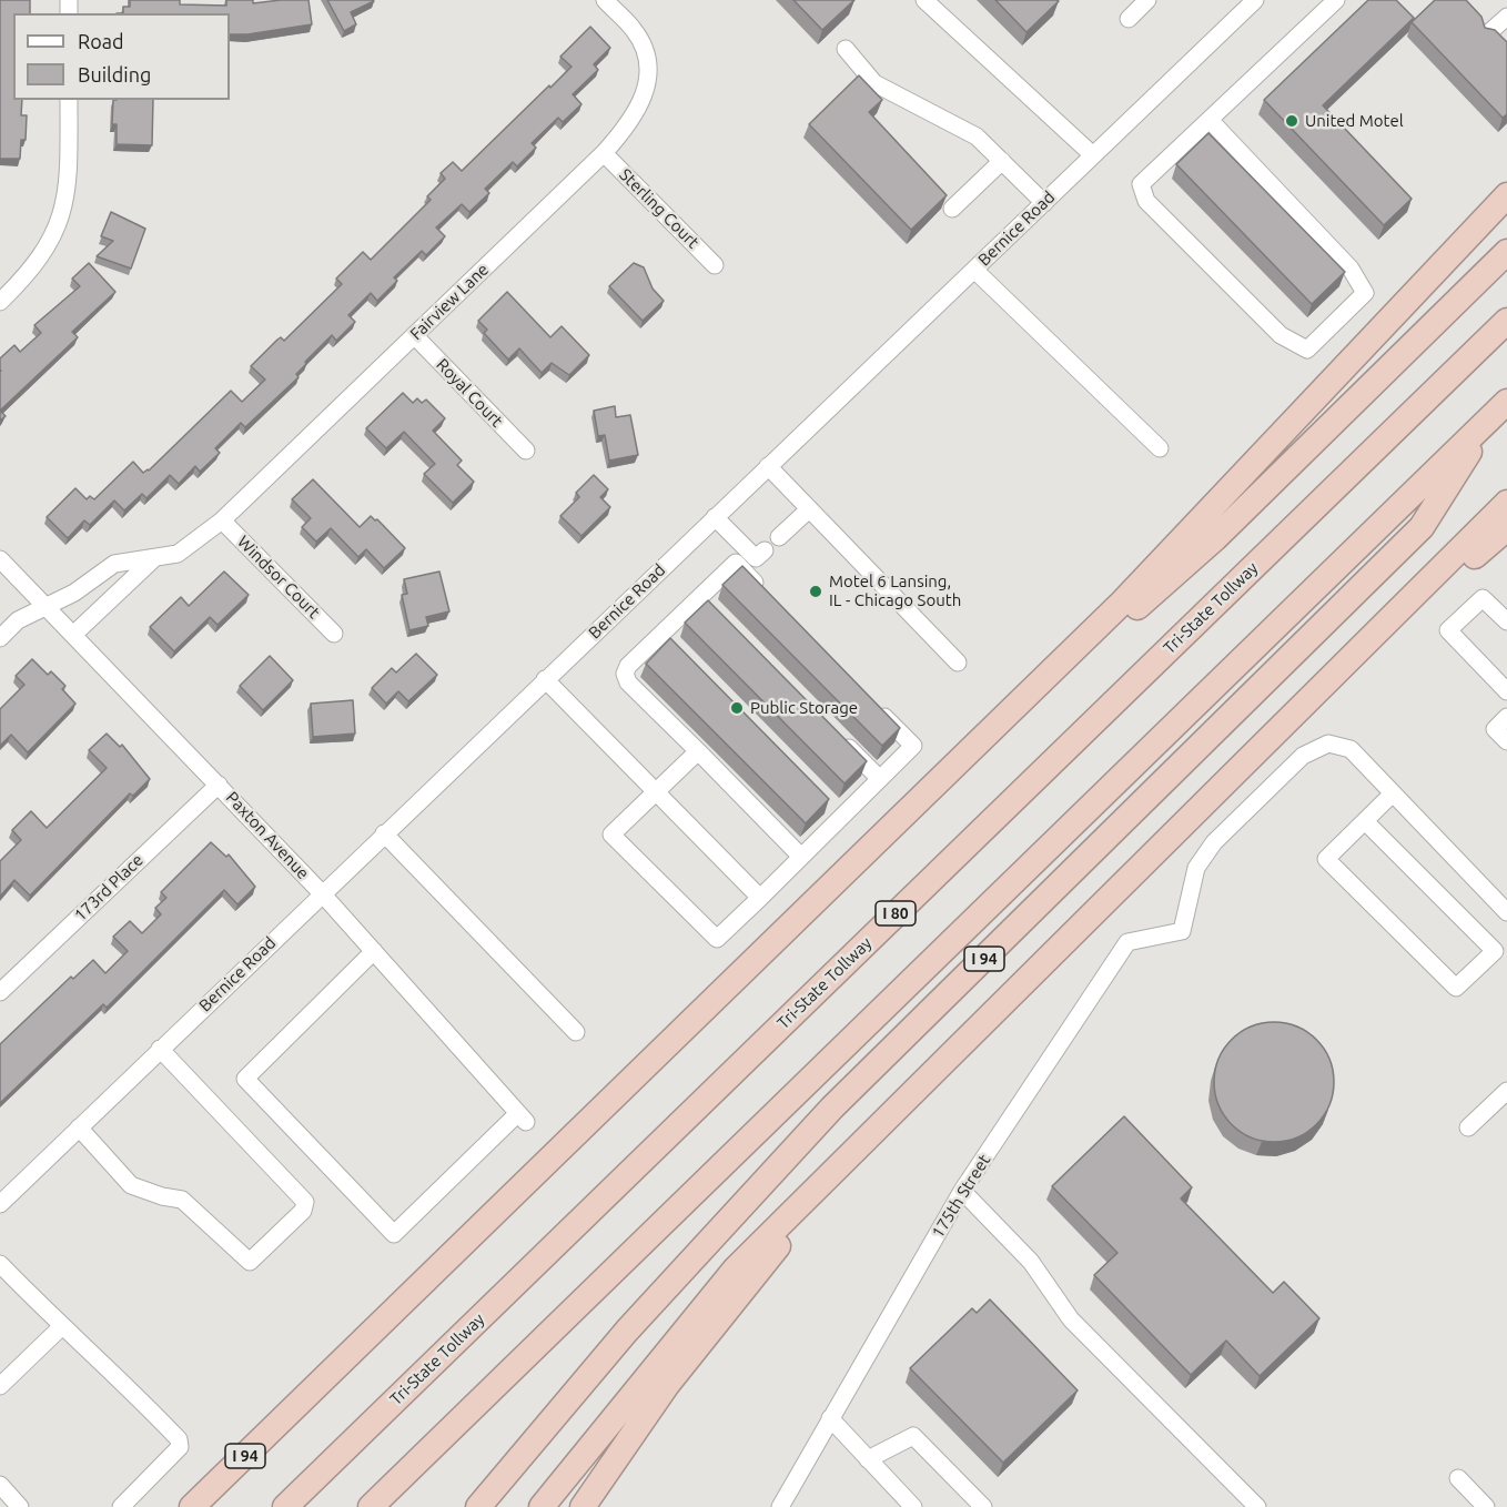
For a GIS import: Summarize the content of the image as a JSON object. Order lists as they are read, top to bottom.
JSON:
{
  "streets": {
    "highway": ["Tri-State Tollway", "I 80", "I 94"],
    "street": [
      "Sterling Court",
      "Bernice Road",
      "Fairview Lane",
      "Royal Court",
      "Windsor Court",
      "Paxton Avenue",
      "173rd Place",
      "175th Street"
    ]
  },
  "crossings": [
    ["Sterling Court", "Fairview Lane"],
    ["Bernice Road", "Paxton Avenue"],
    ["Fairview Lane", "Royal Court"],
    ["Fairview Lane", "Windsor Court"],
    ["Fairview Lane", "Paxton Avenue"],
    ["Paxton Avenue", "173rd Place"]
  ],
  "places": ["United Motel", "Motel 6 Lansing, IL - Chicago South", "Public Storage"],
  "legend": ["Road", "Building"]
}
